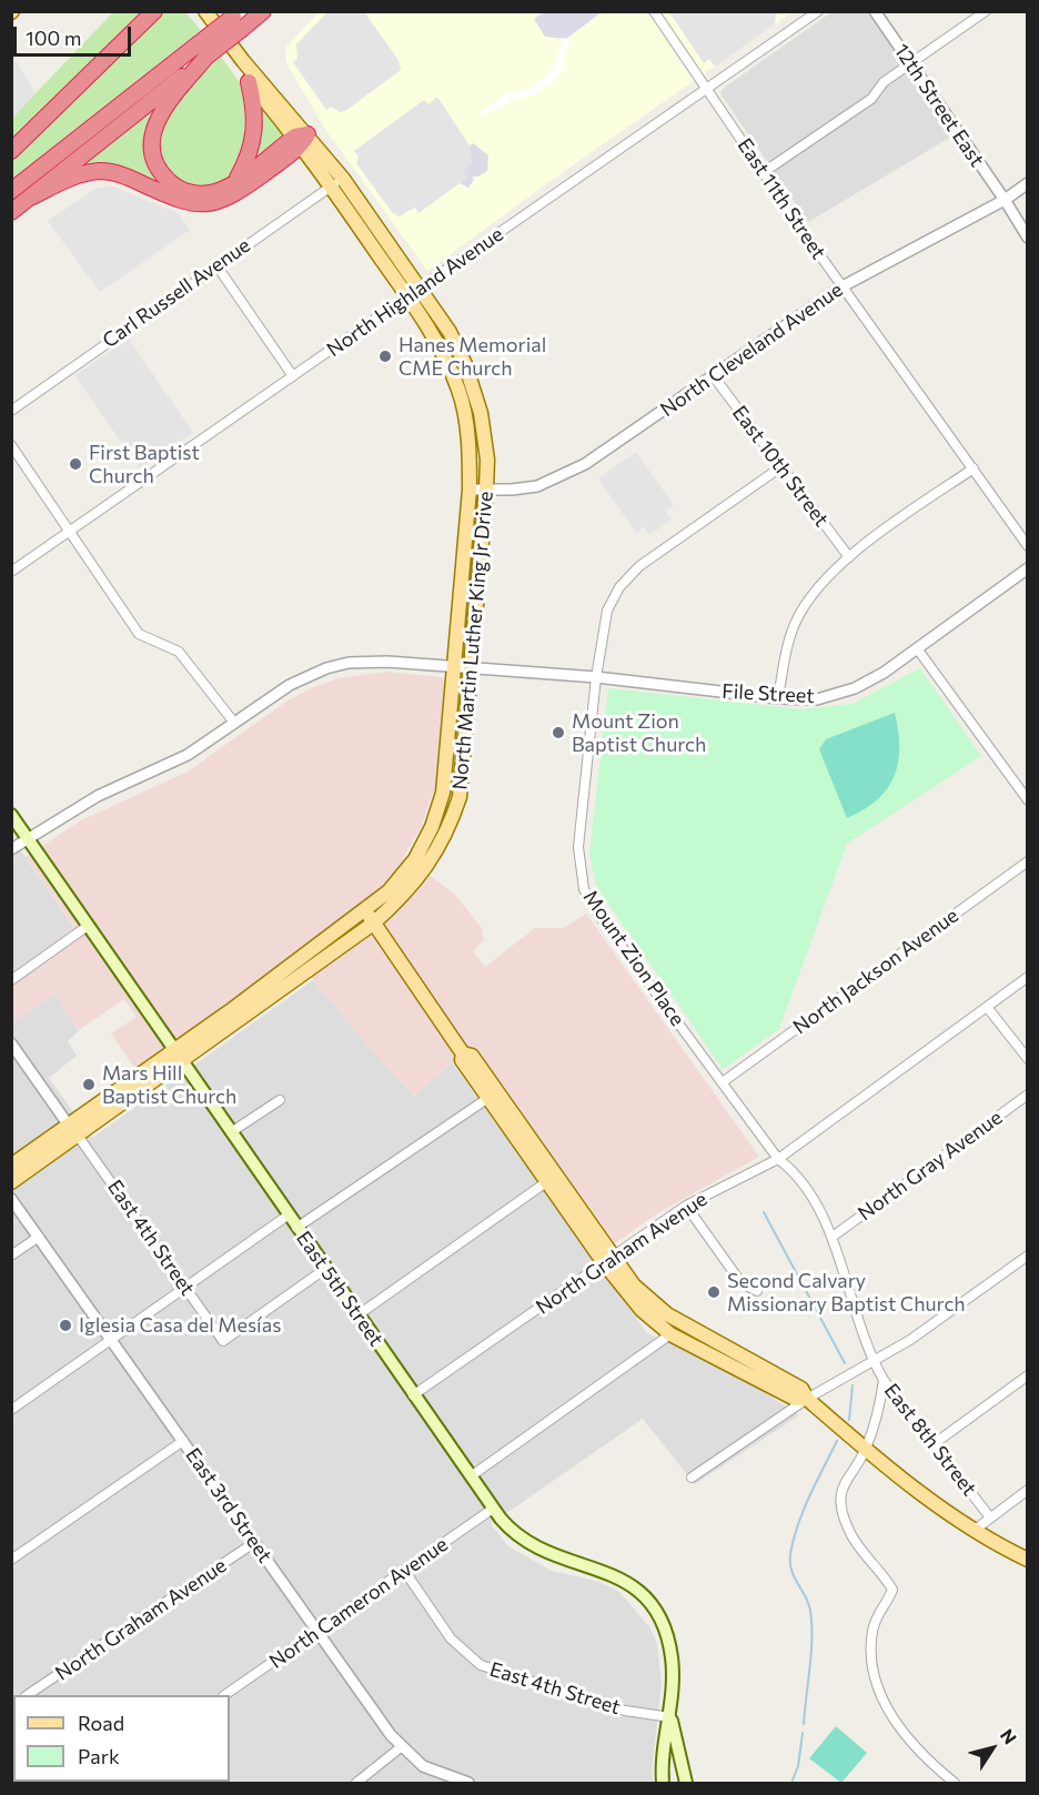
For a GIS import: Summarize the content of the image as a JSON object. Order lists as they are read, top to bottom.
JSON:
{
  "streets": {
    "main road": ["North Martin Luther King Jr Drive", "East 5th Street"],
    "street": [
      "12th Street East",
      "East 11th Street",
      "North Highland Avenue",
      "Carl Russell Avenue",
      "North Cleveland Avenue",
      "East 10th Street",
      "File Street",
      "Mount Zion Place",
      "North Jackson Avenue",
      "North Gray Avenue",
      "East 4th Street",
      "North Graham Avenue",
      "East 8th Street",
      "East 3rd Street",
      "North Cameron Avenue"
    ]
  },
  "crossings": [
    ["12th Street East", "North Cleveland Avenue"],
    ["East 11th Street", "North Highland Avenue"],
    ["East 11th Street", "North Cleveland Avenue"],
    ["North Highland Avenue", "North Martin Luther King Jr Drive"],
    ["Carl Russell Avenue", "North Martin Luther King Jr Drive"],
    ["North Cleveland Avenue", "East 10th Street"],
    ["North Cleveland Avenue", "North Martin Luther King Jr Drive"],
    ["East 10th Street", "Mount Zion Place"],
    ["North Martin Luther King Jr Drive", "File Street"],
    ["North Martin Luther King Jr Drive", "East 4th Street"],
    ["North Martin Luther King Jr Drive", "East 5th Street"],
    ["File Street", "Mount Zion Place"],
    ["Mount Zion Place", "North Jackson Avenue"],
    ["Mount Zion Place", "North Gray Avenue"],
    ["Mount Zion Place", "North Graham Avenue"],
    ["Mount Zion Place", "East 8th Street"],
    ["East 4th Street", "East 5th Street"],
    ["East 4th Street", "North Cameron Avenue"],
    ["North Graham Avenue", "East 5th Street"],
    ["North Graham Avenue", "East 3rd Street"],
    ["East 5th Street", "North Cameron Avenue"],
    ["East 3rd Street", "North Cameron Avenue"]
  ],
  "places": [
    "Hanes Memorial CME Church",
    "First Baptist Church",
    "Mount Zion Baptist Church",
    "Mars Hill Baptist Church",
    "Second Calvary Missionary Baptist Church",
    "Iglesia Casa del Mesías"
  ],
  "legend": ["Road", "Park"],
  "scale_bar": "100 m",
  "north": "top right"
}
